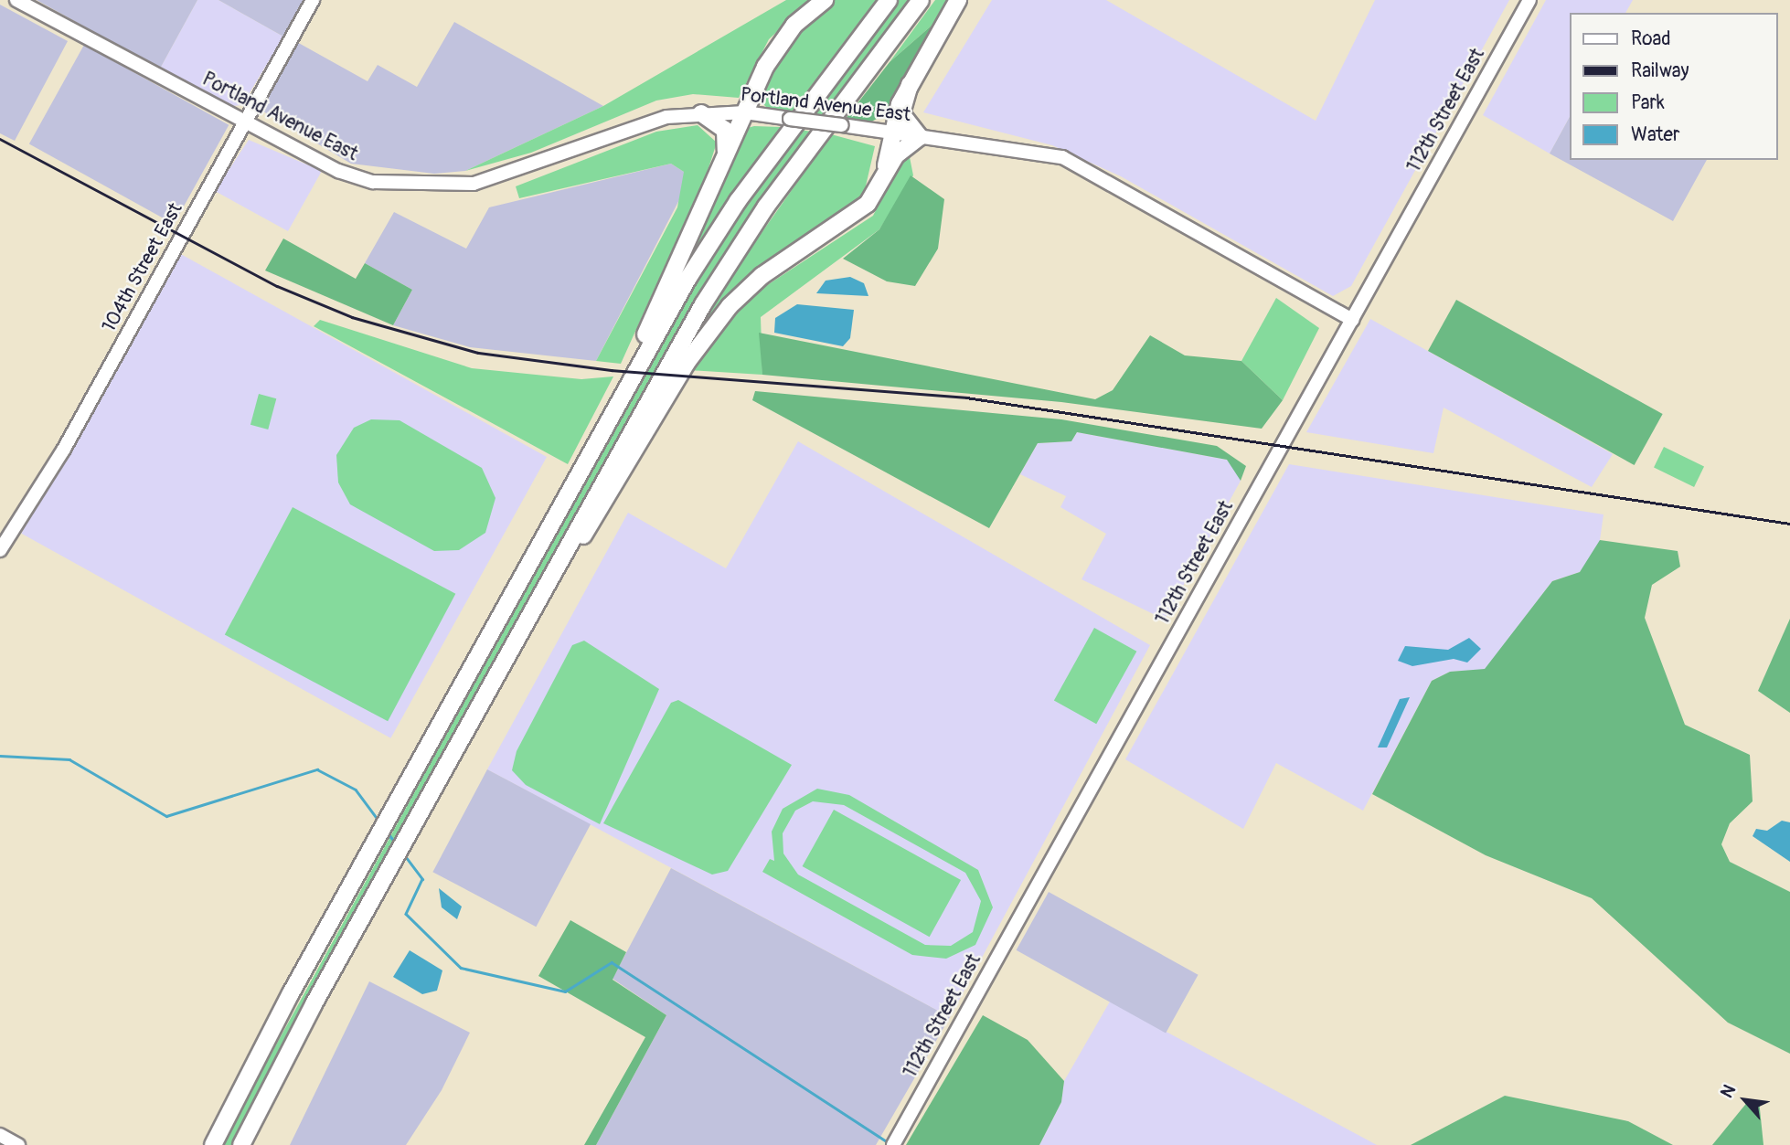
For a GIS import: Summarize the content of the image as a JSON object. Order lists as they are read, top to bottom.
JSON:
{
  "streets": {
    "main road": ["Portland Avenue East", "112th Street East", "104th Street East"]
  },
  "crossings": [
    ["Portland Avenue East", "112th Street East"],
    ["Portland Avenue East", "104th Street East"]
  ],
  "legend": [
    "Road",
    "Railway",
    "Park",
    "Water"
  ],
  "north": "top left"
}
